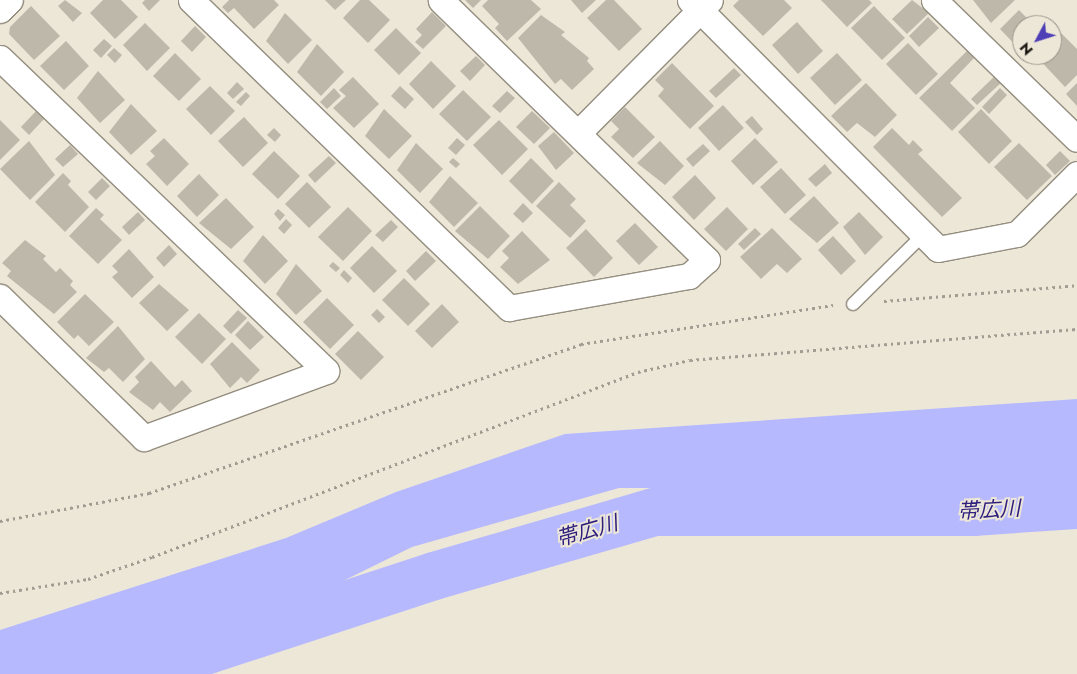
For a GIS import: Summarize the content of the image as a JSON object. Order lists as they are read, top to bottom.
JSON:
{
  "water": ["帯広川"],
  "north": "bottom left"
}
